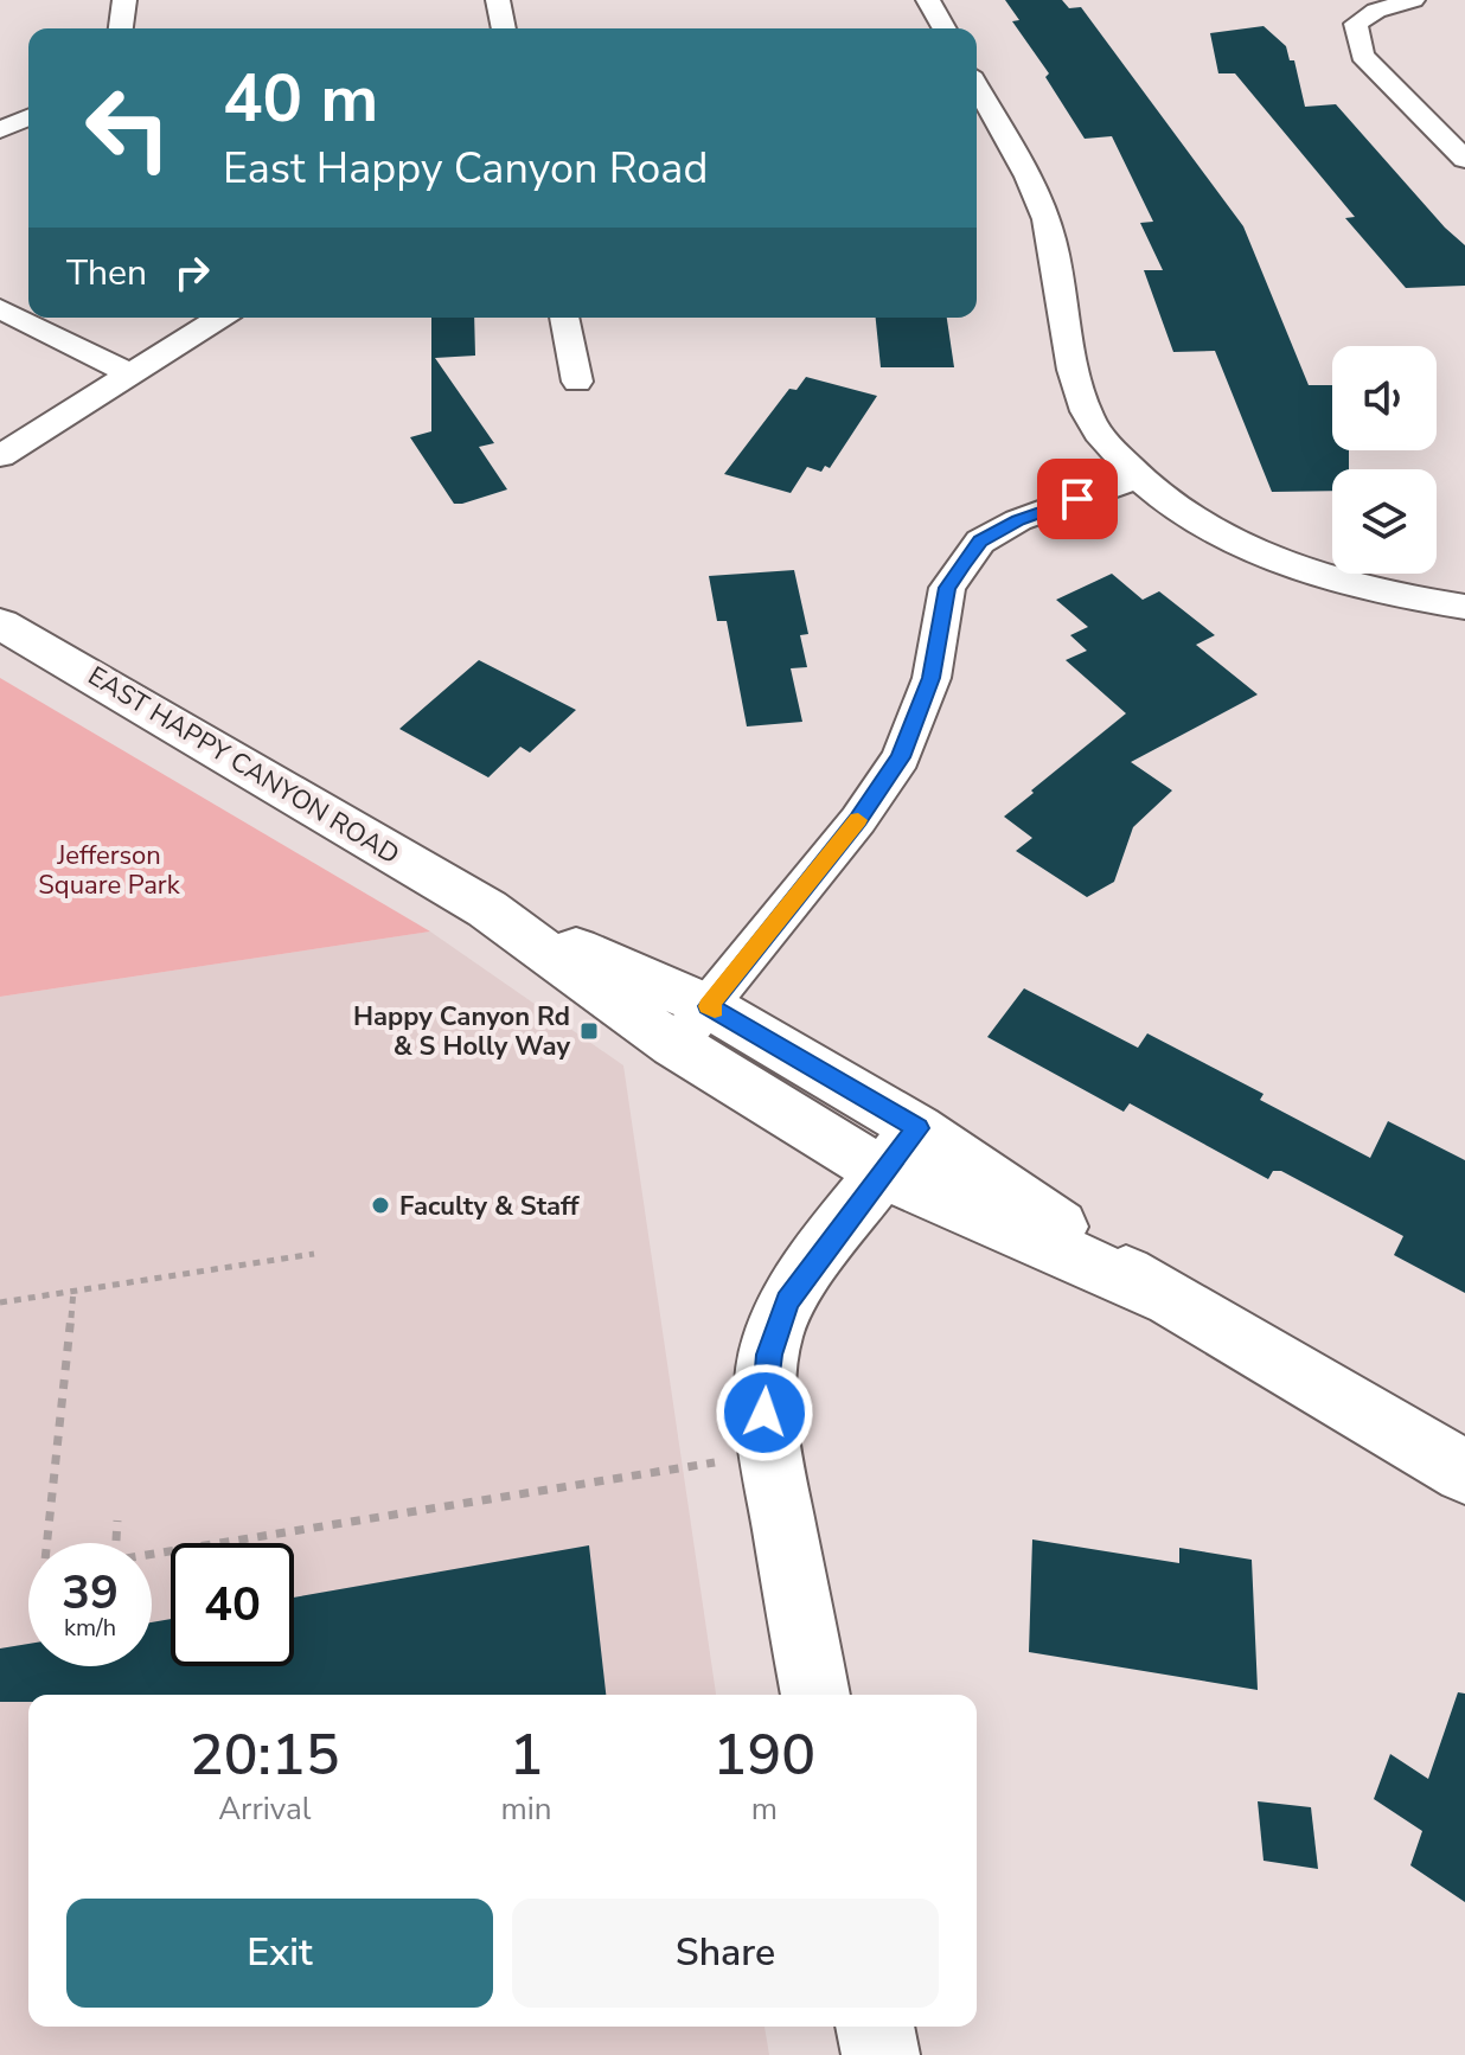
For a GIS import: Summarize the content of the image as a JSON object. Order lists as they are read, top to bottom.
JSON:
{
  "streets": {
    "street": ["EAST HAPPY CANYON ROAD"]
  },
  "parks": ["Jefferson Square Park"],
  "places": {
    "transit": ["Happy Canyon Rd & S Holly Way"],
    "other": ["Faculty & Staff"]
  },
  "page": {
    "turn": ["40 m", "East Happy Canyon Road"],
    "then": "Then",
    "speed": "39 km/h",
    "limit": "40",
    "eta": [
      "20:15",
      "Arrival",
      "1",
      "min",
      "190",
      "m"
    ],
    "buttons": ["Exit", "Share"]
  }
}
